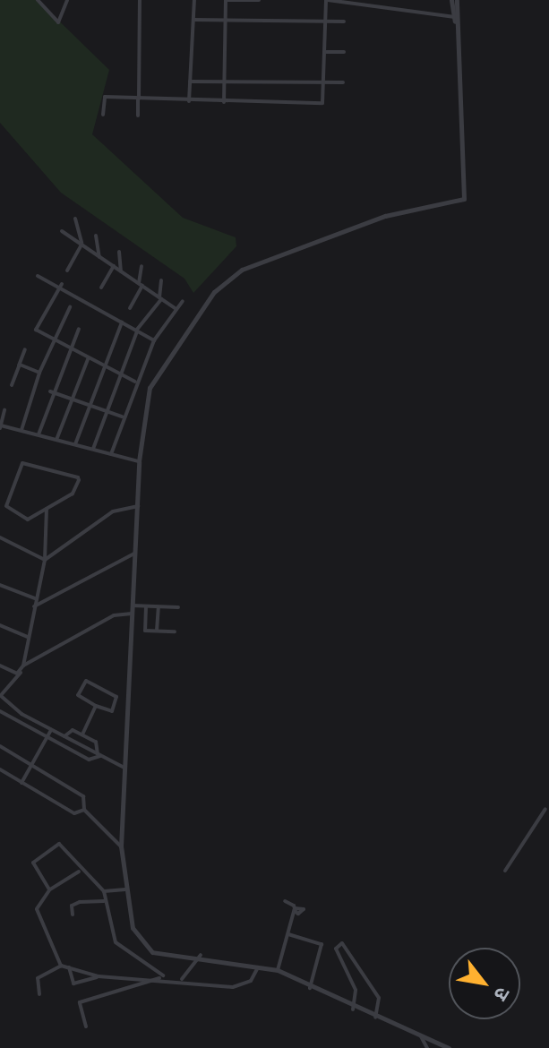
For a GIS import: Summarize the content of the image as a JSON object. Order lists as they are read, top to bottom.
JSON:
{
  "north": "bottom right"
}
